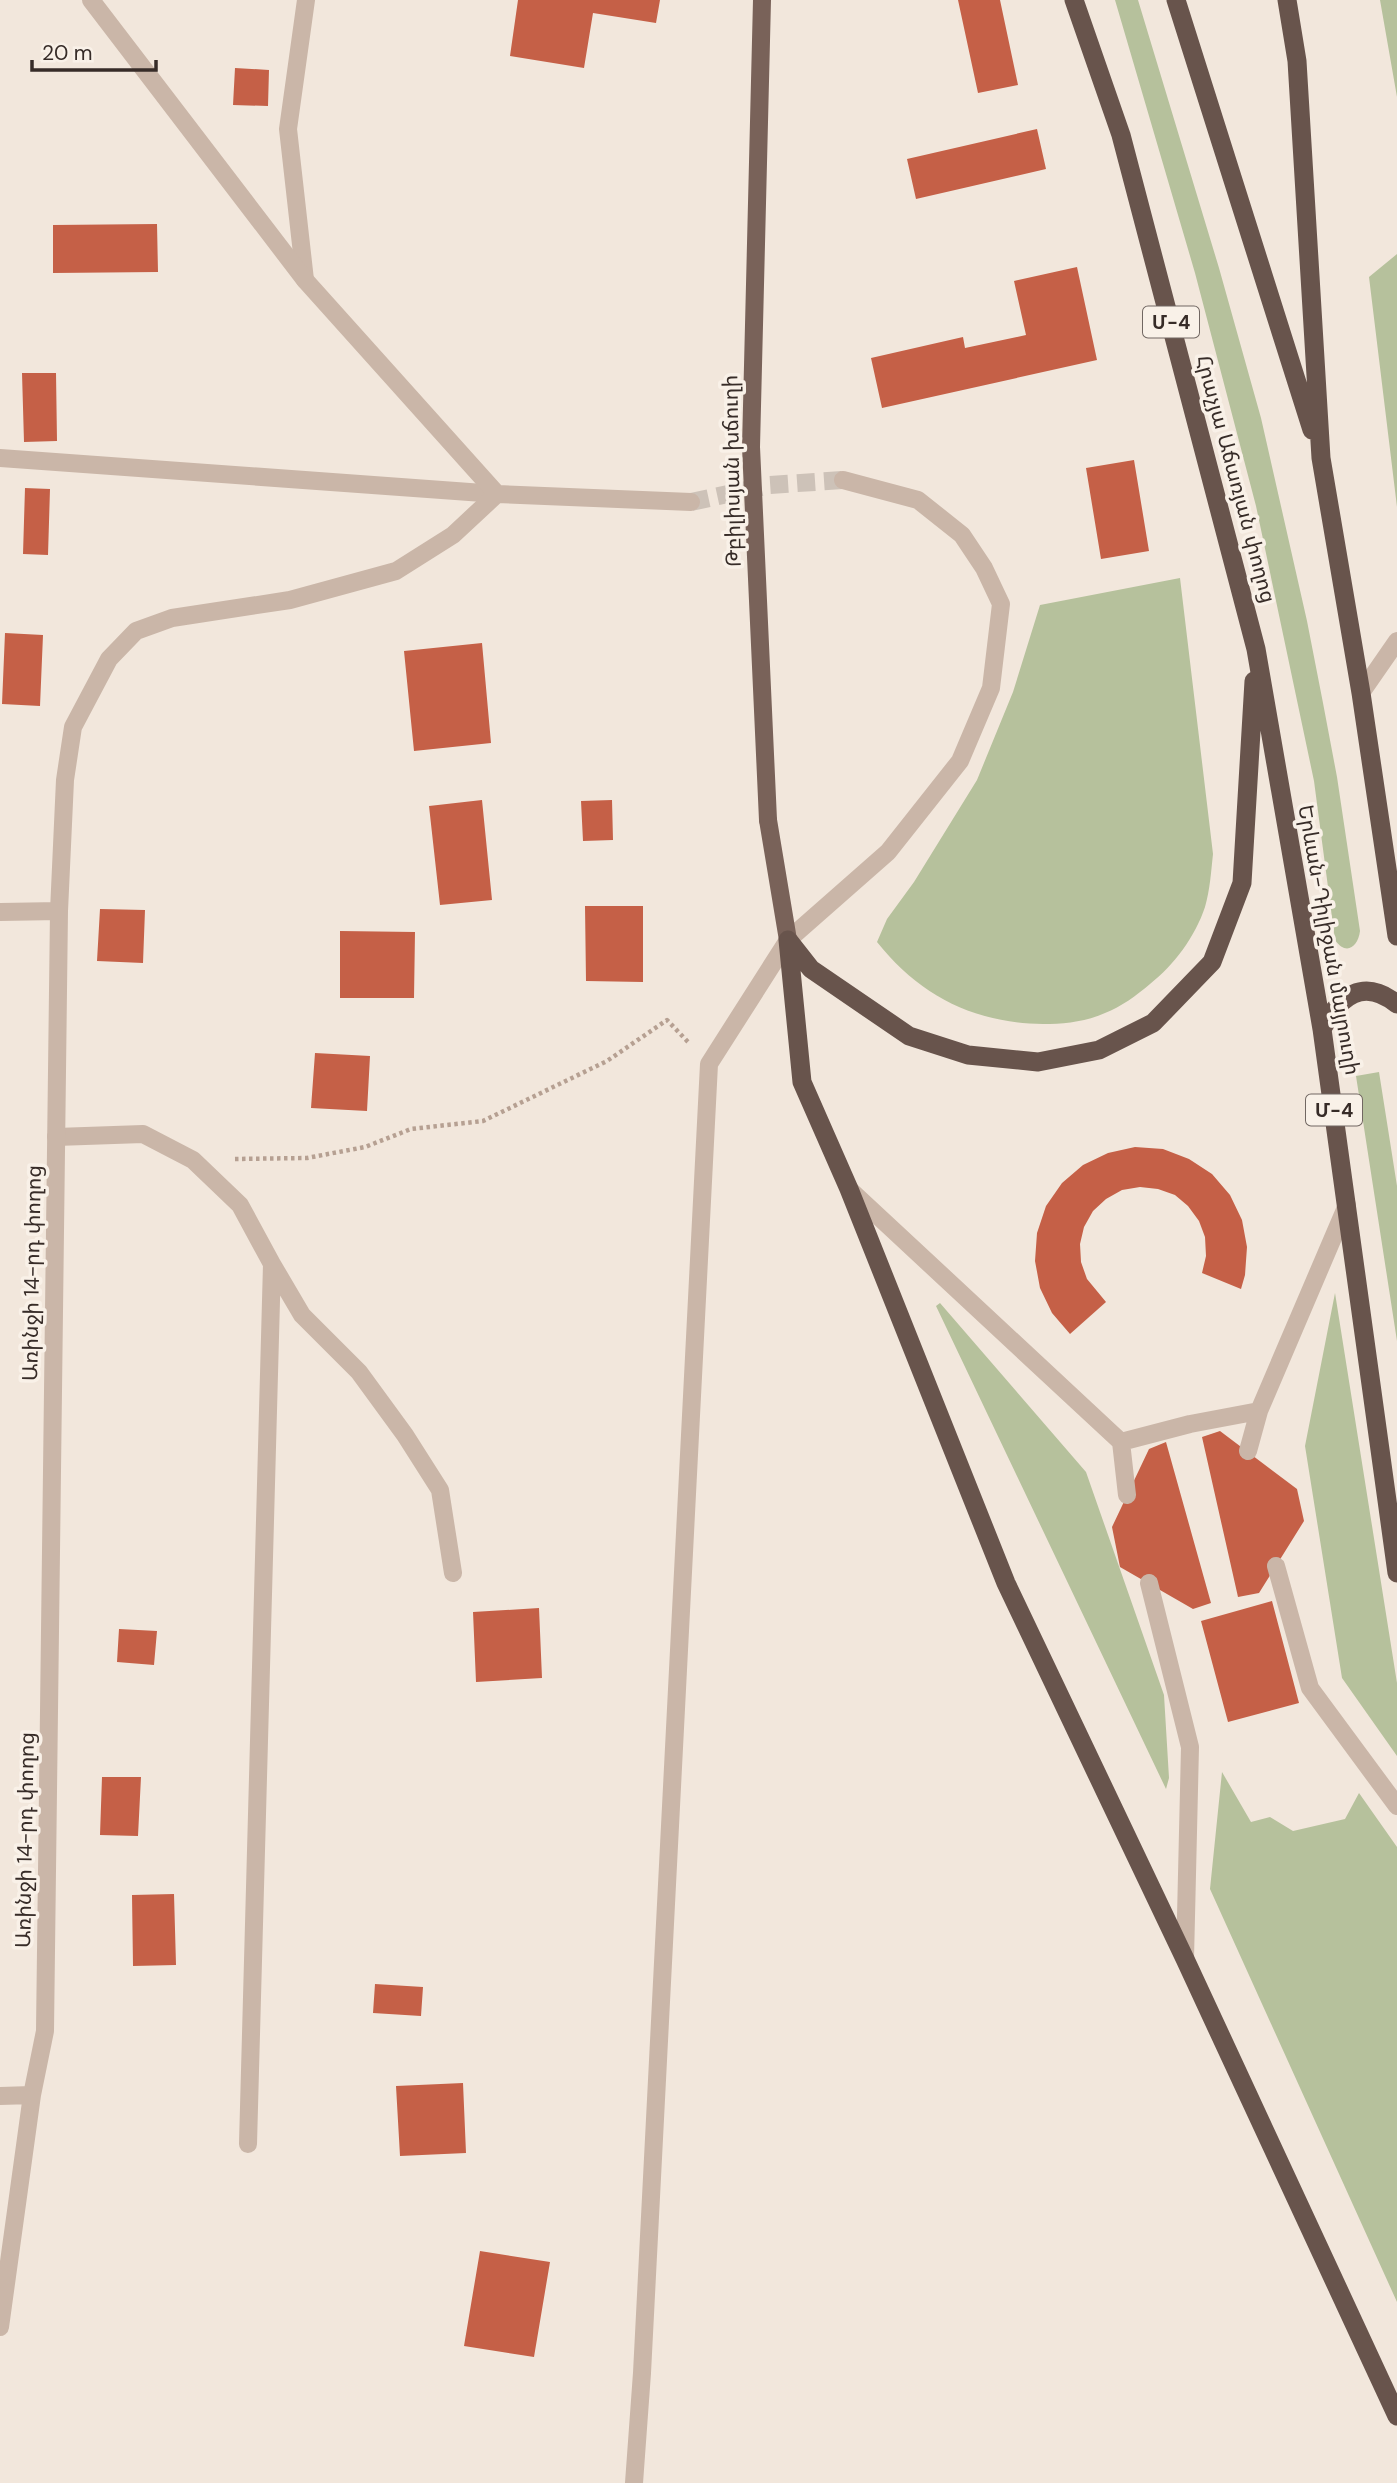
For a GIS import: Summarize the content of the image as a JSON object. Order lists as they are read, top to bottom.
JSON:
{
  "streets": {
    "highway": ["Մ-4", "Հրաչյա Աճառյան փողոց", "Երևան-Դիլիջան մայրուղի"],
    "main road": ["Թբիլիսյան խճուղի"],
    "street": ["Առինջի 14-րդ փողոց"]
  },
  "crossings": [
    ["Հրաչյա Աճառյան փողոց", "Երևան-Դիլիջան մայրուղի"]
  ],
  "scale_bar": "20 m"
}
